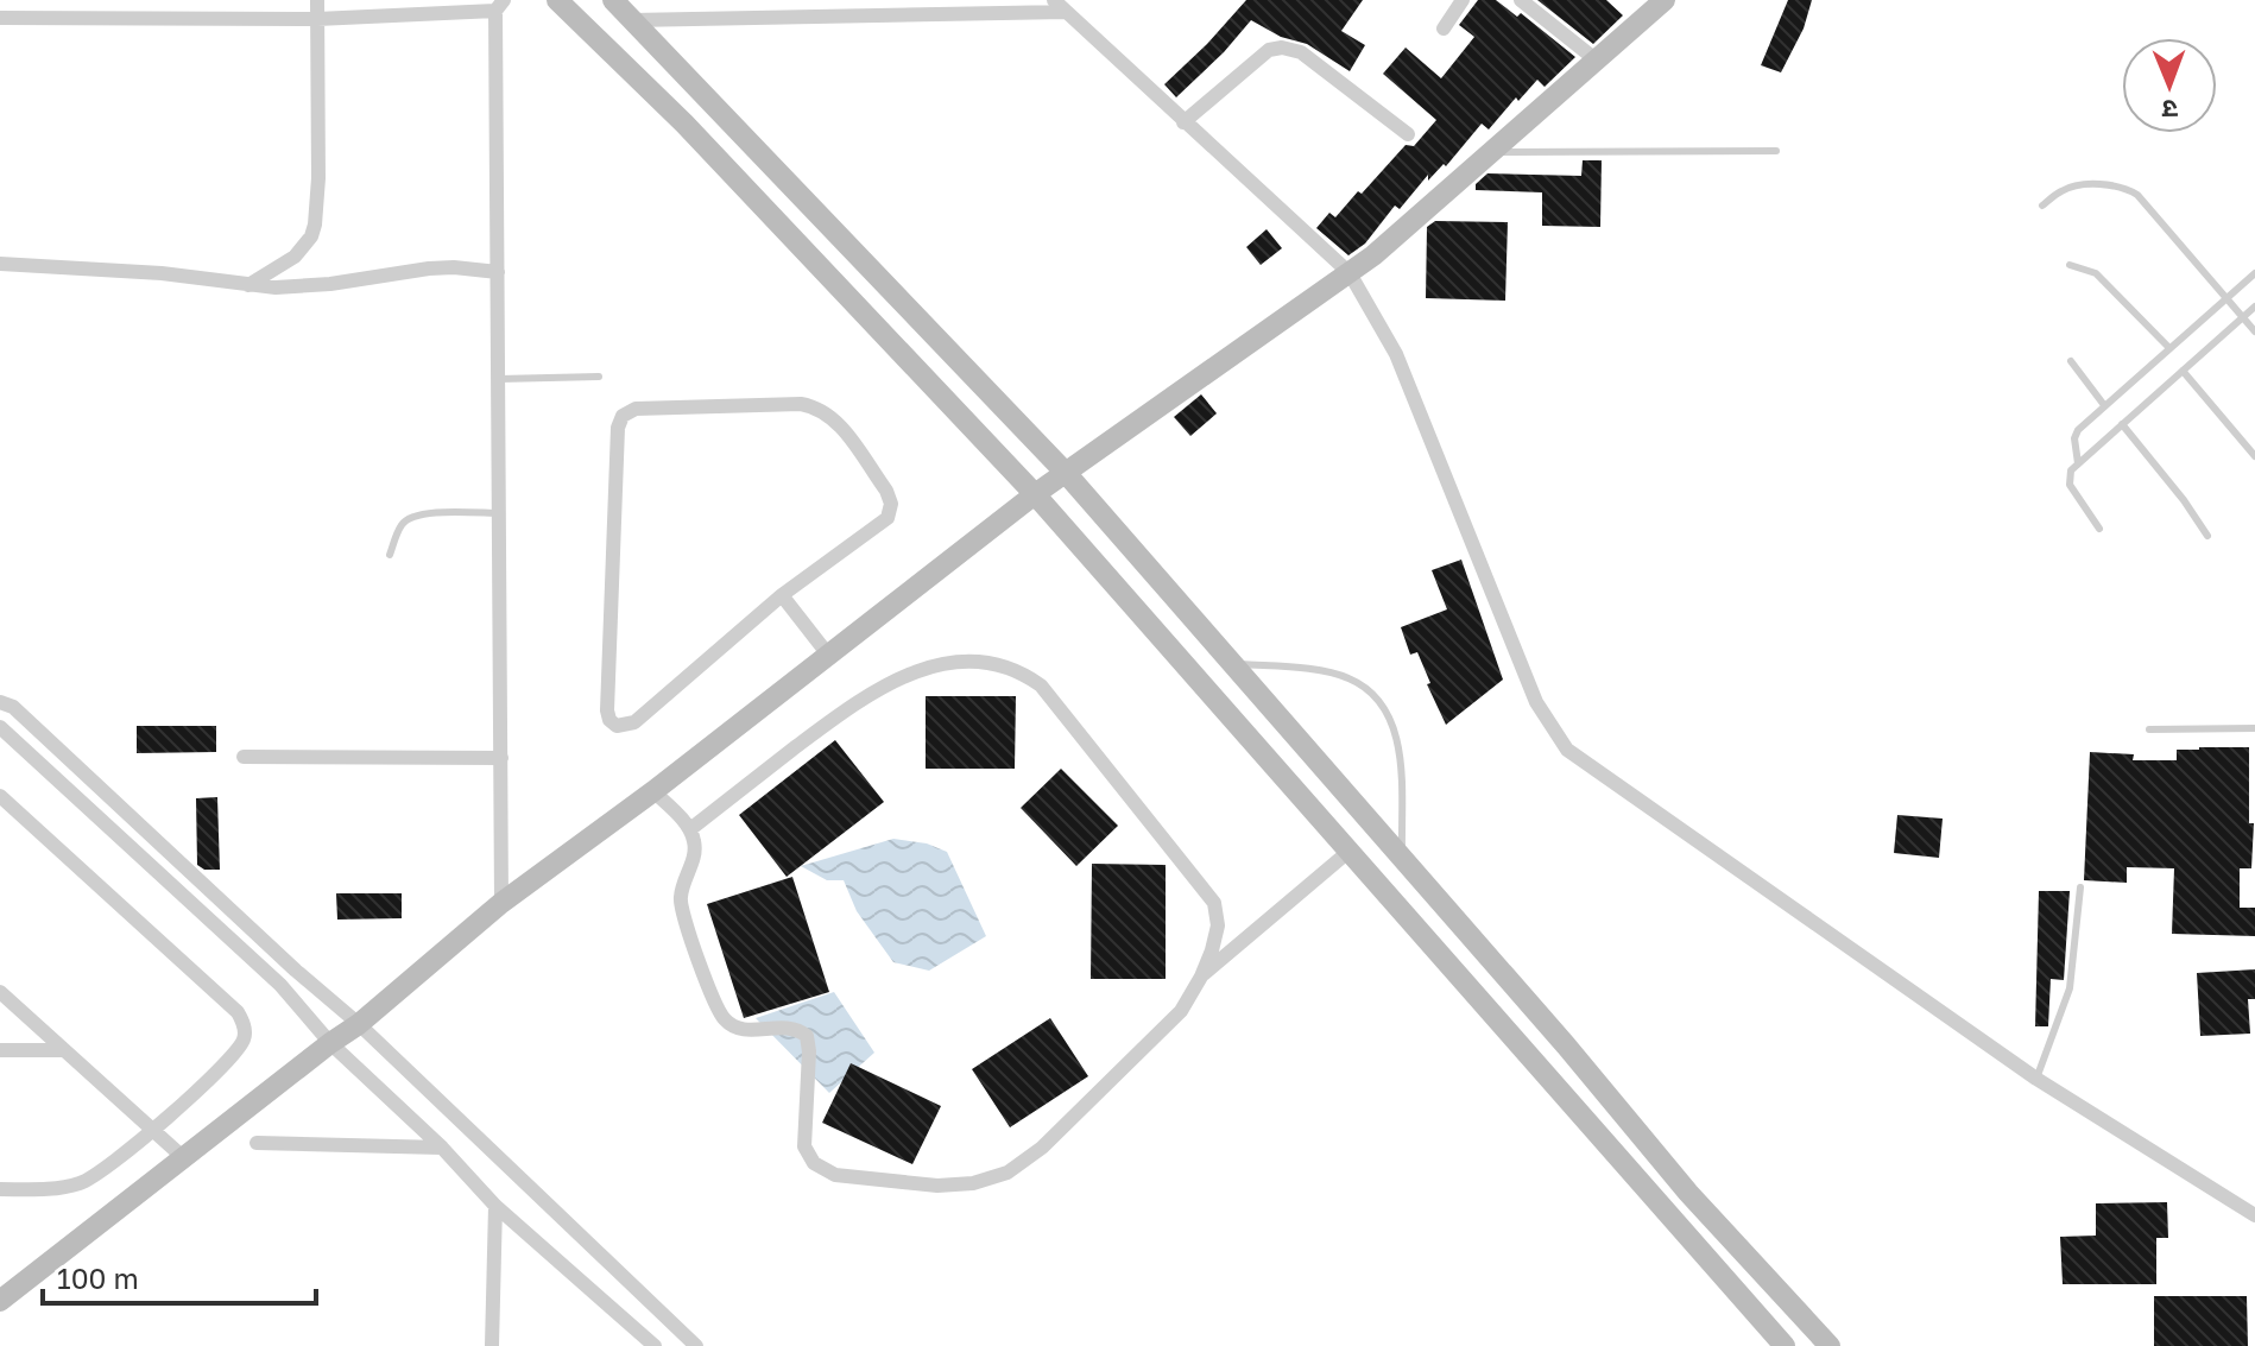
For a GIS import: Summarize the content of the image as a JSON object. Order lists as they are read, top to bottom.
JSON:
{
  "scale_bar": "100 m",
  "north": "bottom"
}
